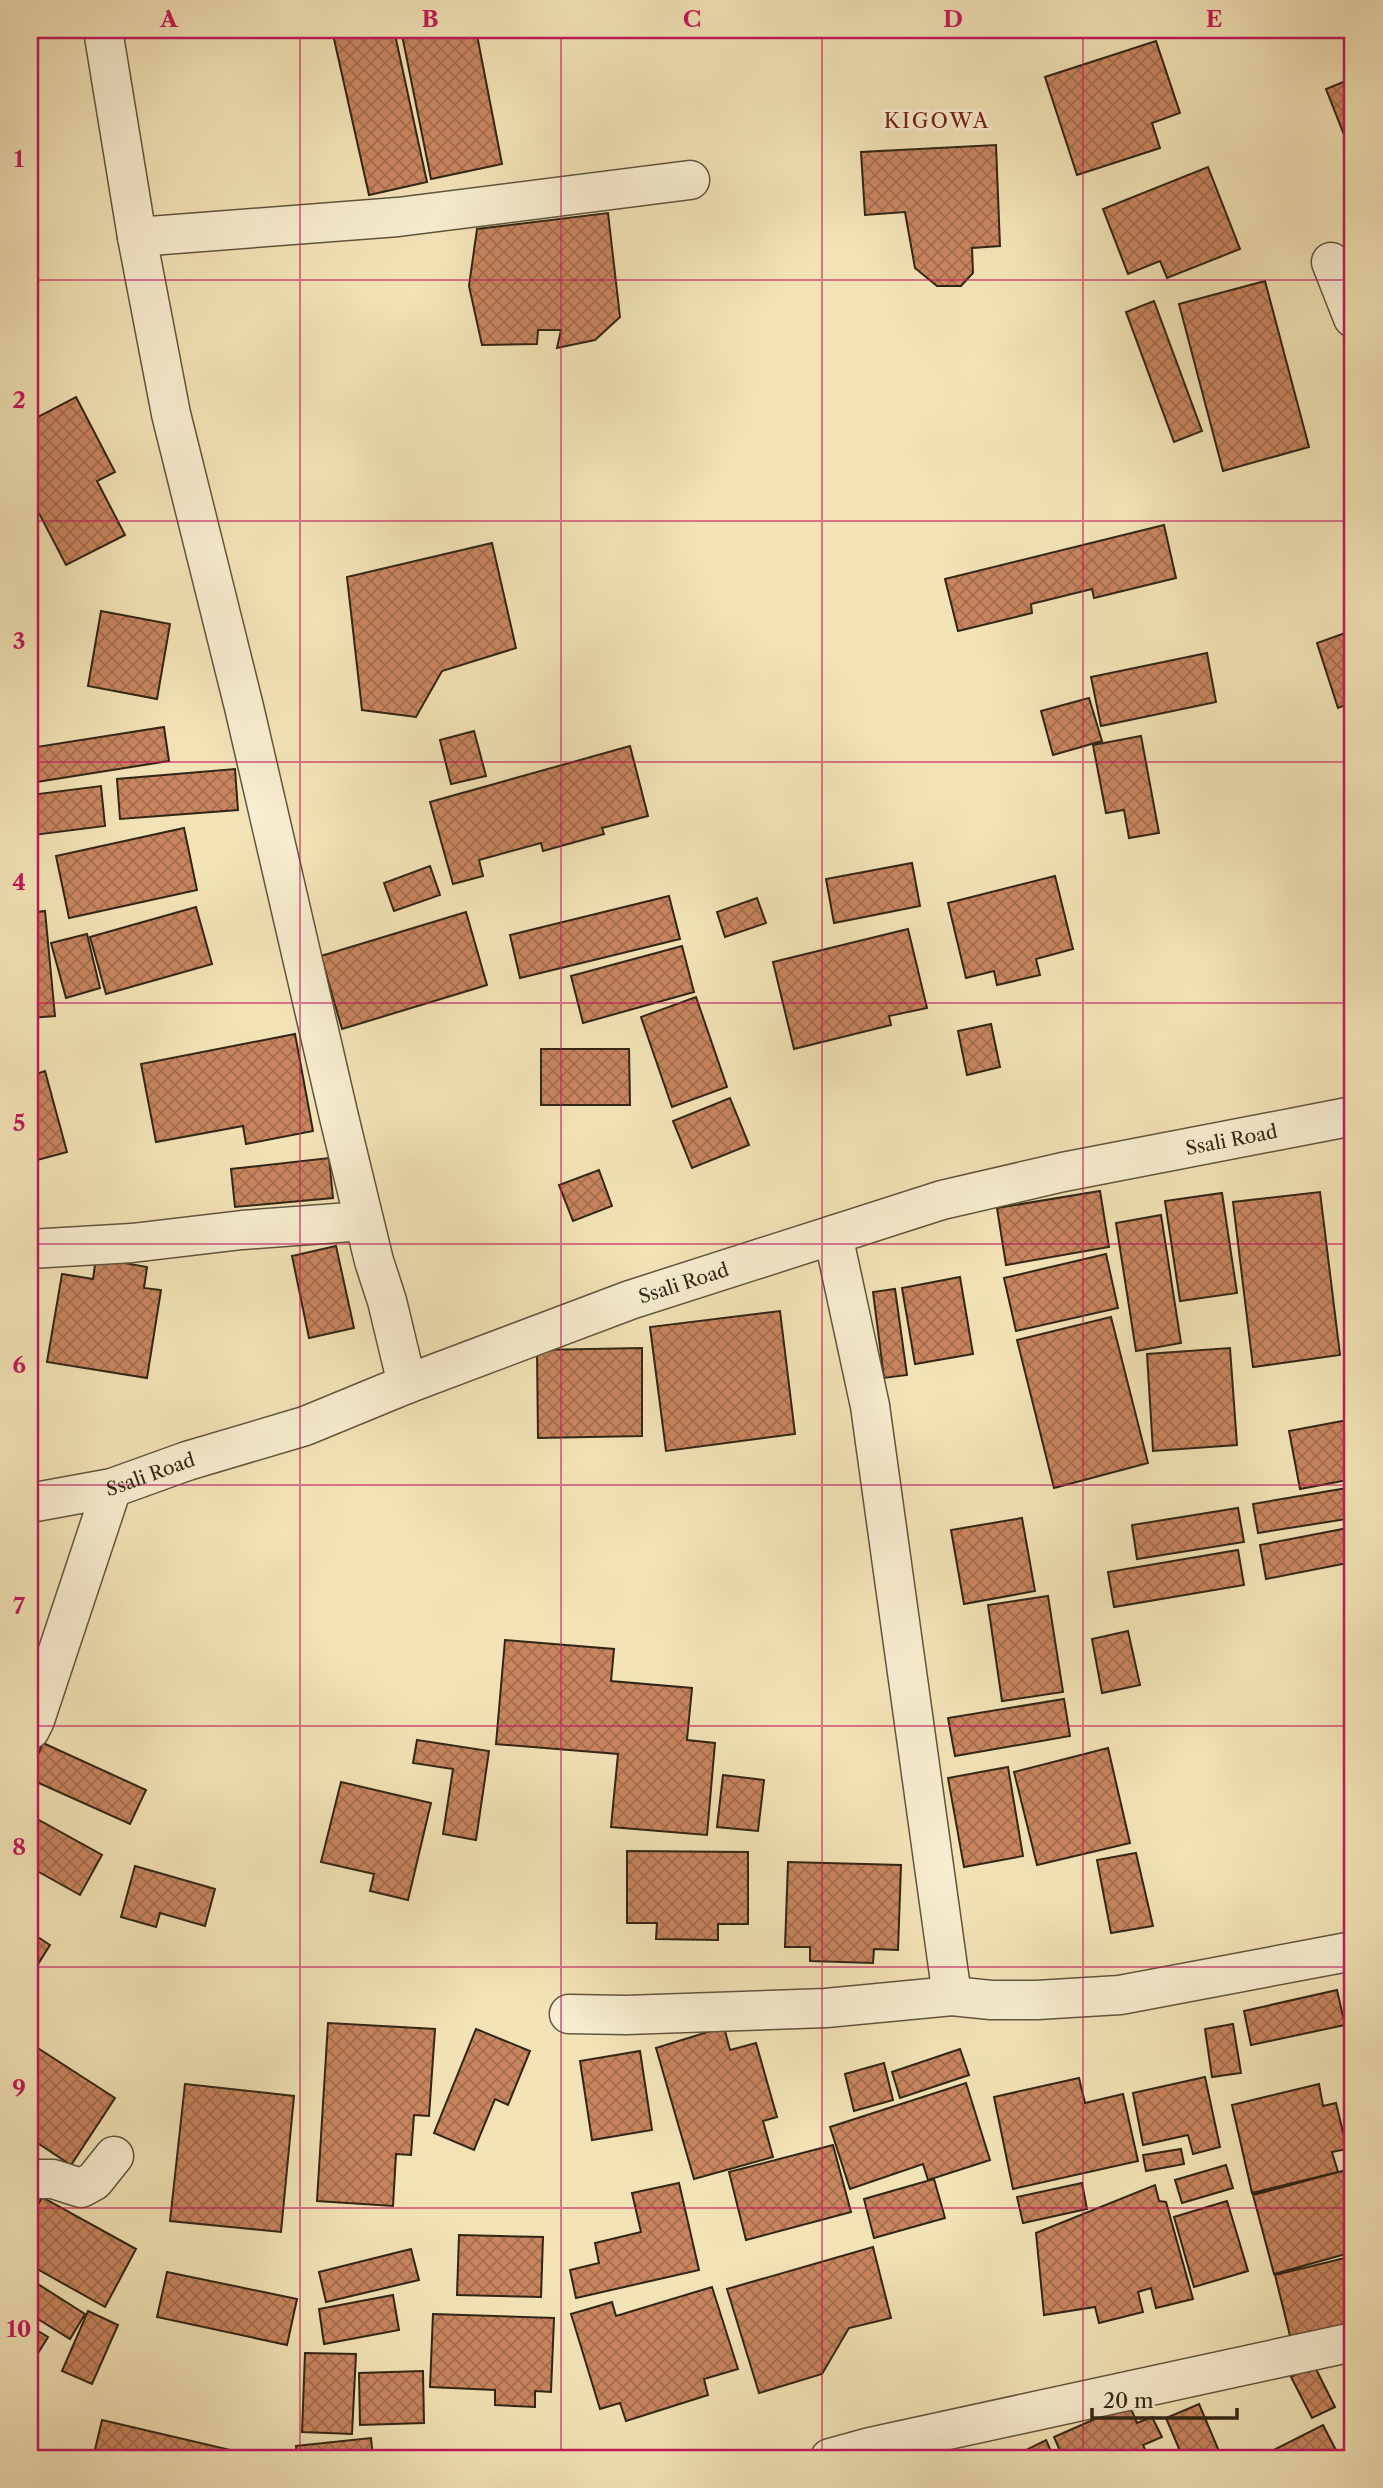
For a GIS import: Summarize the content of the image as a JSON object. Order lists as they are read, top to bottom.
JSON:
{
  "streets": {
    "street": ["Ssali Road"]
  },
  "districts": ["KIGOWA"],
  "scale_bar": "20 m",
  "grid": {
    "columns": [
      "A",
      "B",
      "C",
      "D",
      "E"
    ],
    "rows": [
      "1",
      "2",
      "3",
      "4",
      "5",
      "6",
      "7",
      "8",
      "9",
      "10"
    ]
  }
}
